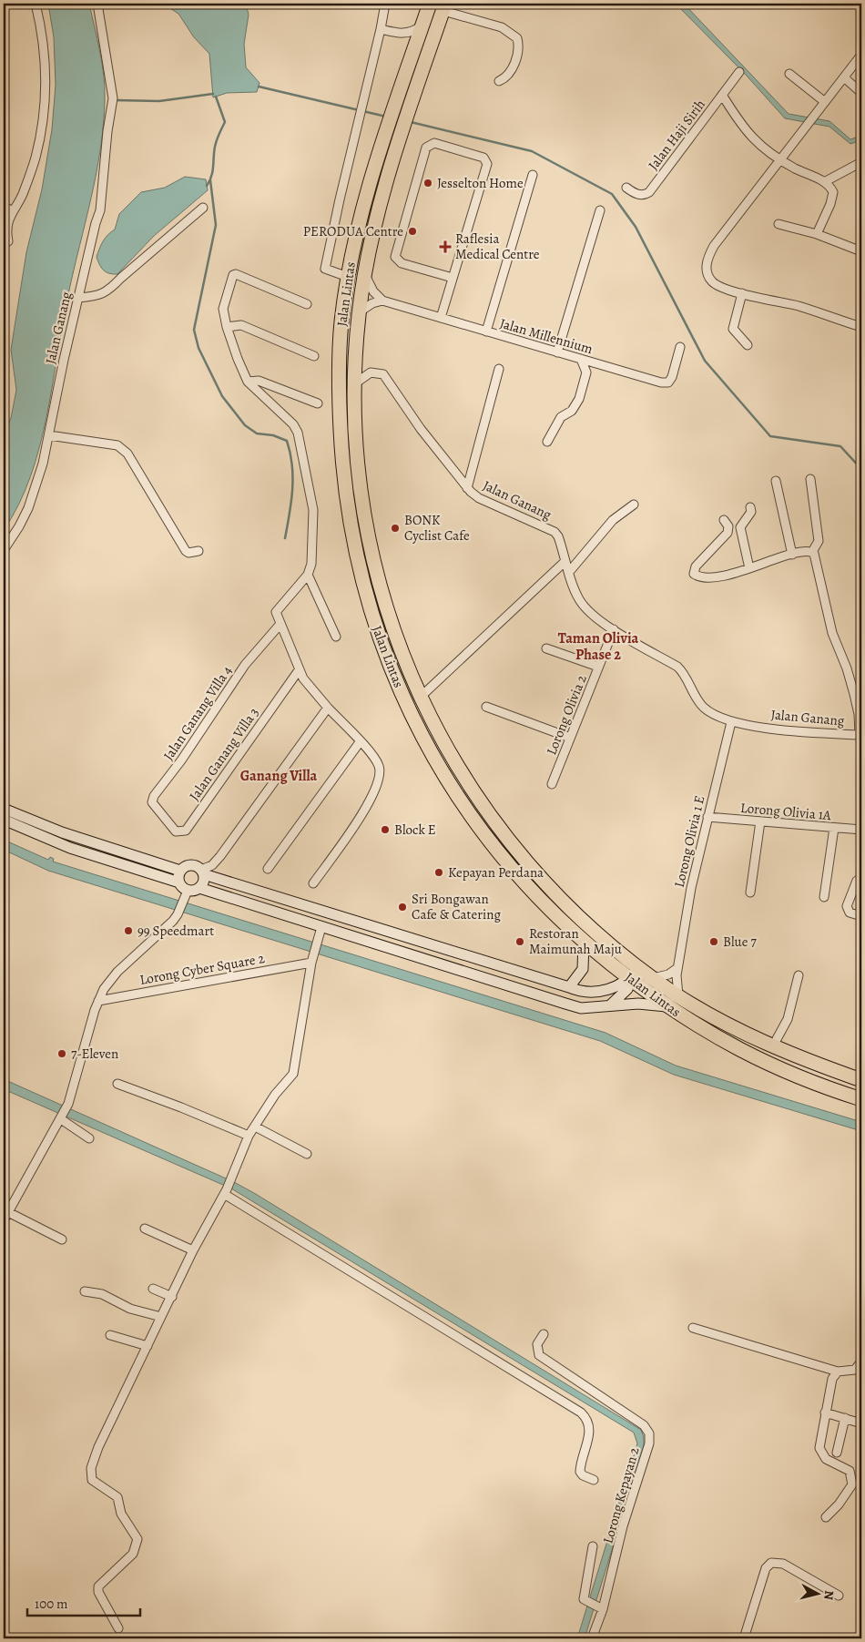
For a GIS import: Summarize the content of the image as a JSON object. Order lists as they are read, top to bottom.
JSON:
{
  "streets": {
    "highway": ["Jalan Lintas"],
    "street": [
      "Jalan Haji Sirih",
      "Jalan Ganang",
      "Jalan Millennium",
      "Jalan Ganang Villa 4",
      "Lorong Olivia 2",
      "Jalan Ganang Villa 3",
      "Lorong Olivia 1A",
      "Lorong Olivia 1 E",
      "Lorong Cyber Square 2",
      "Lorong Kepayan 2"
    ]
  },
  "crossings": [
    ["Jalan Lintas", "Jalan Ganang"],
    ["Jalan Lintas", "Lorong Olivia 1 E"],
    ["Jalan Ganang", "Lorong Olivia 2"],
    ["Jalan Ganang", "Lorong Olivia 1 E"],
    ["Jalan Ganang Villa 4", "Jalan Ganang Villa 3"],
    ["Lorong Olivia 1A", "Lorong Olivia 1 E"]
  ],
  "districts": ["Taman Olivia Phase 2", "Ganang Villa"],
  "places": {
    "other": [
      "Jesselton Home",
      "PERODUA Centre",
      "BONK Cyclist Cafe",
      "Block E",
      "Kepayan Perdana",
      "Sri Bongawan Cafe & Catering",
      "99 Speedmart",
      "Restoran Maimunah Maju",
      "Blue 7",
      "7-Eleven"
    ],
    "health": ["Raflesia Medical Centre"]
  },
  "scale_bar": "100 m",
  "north": "right"
}
